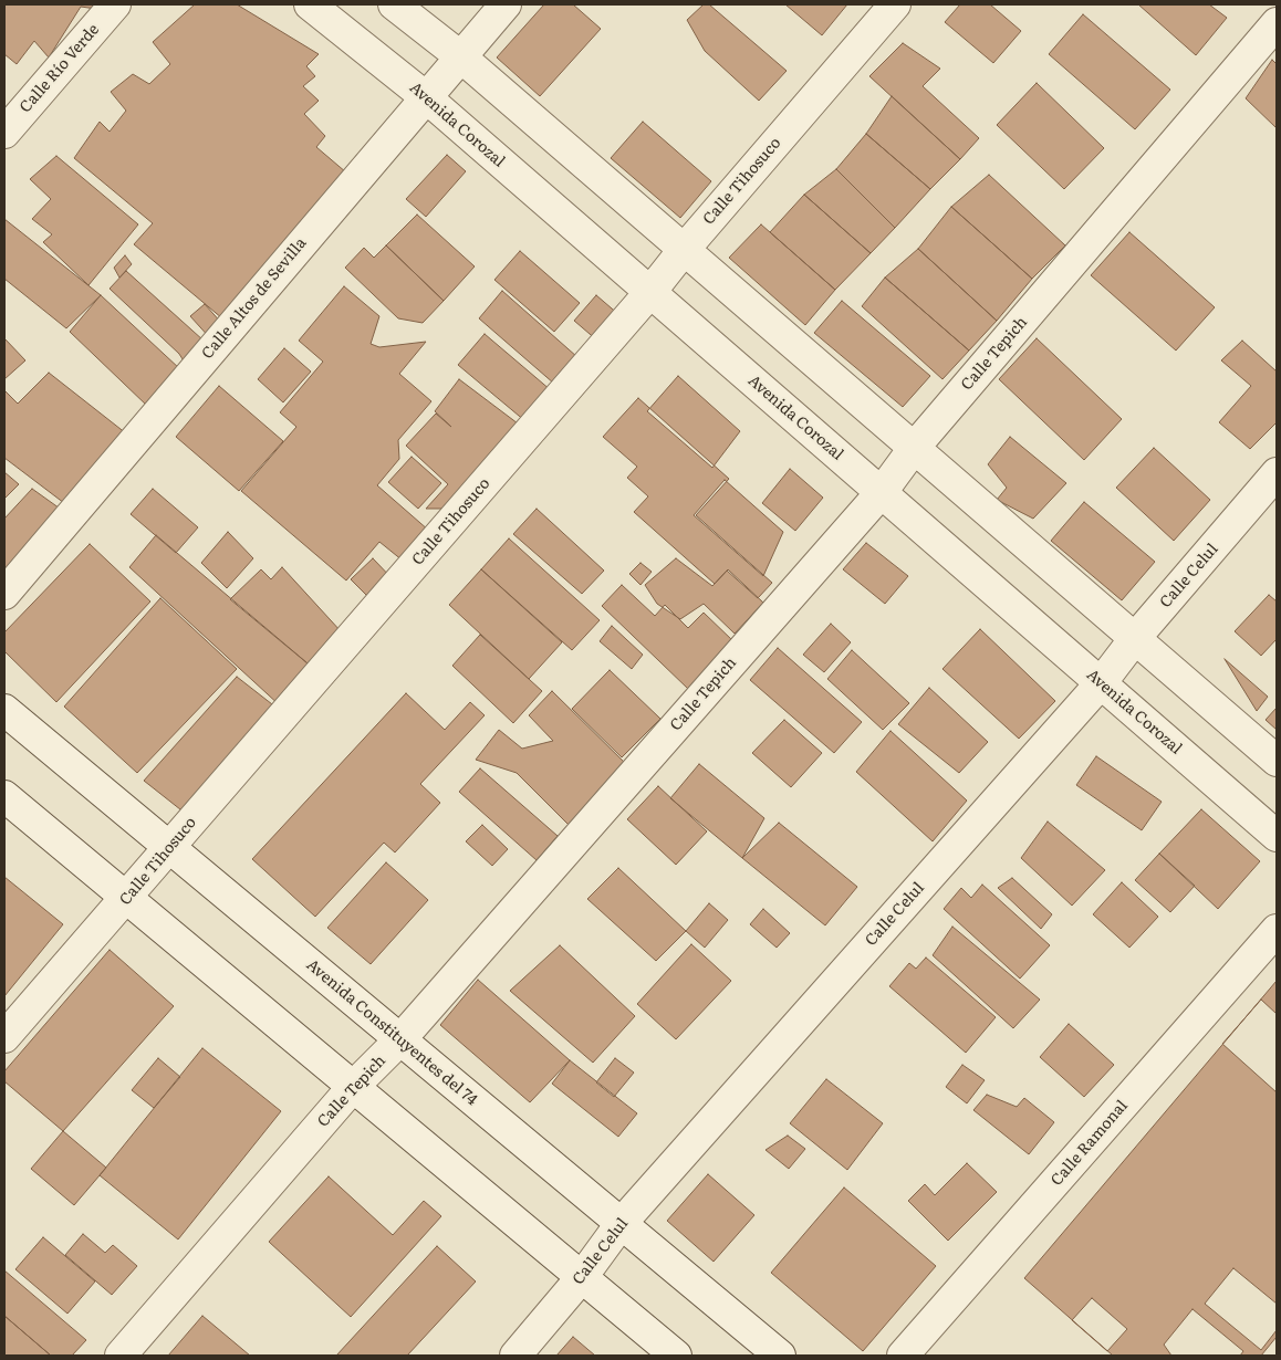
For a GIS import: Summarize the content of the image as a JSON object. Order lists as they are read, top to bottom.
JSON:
{
  "streets": {
    "street": [
      "Calle Río Verde",
      "Avenida Corozal",
      "Calle Tihosuco",
      "Calle Altos de Sevilla",
      "Calle Tepich",
      "Calle Celul",
      "Avenida Constituyentes del 74",
      "Calle Ramonal"
    ]
  },
  "crossings": [
    ["Avenida Corozal", "Calle Tihosuco"],
    ["Avenida Corozal", "Calle Altos de Sevilla"],
    ["Avenida Corozal", "Calle Tepich"],
    ["Avenida Corozal", "Calle Celul"],
    ["Calle Tihosuco", "Avenida Constituyentes del 74"],
    ["Calle Tepich", "Avenida Constituyentes del 74"],
    ["Calle Celul", "Avenida Constituyentes del 74"]
  ]
}
